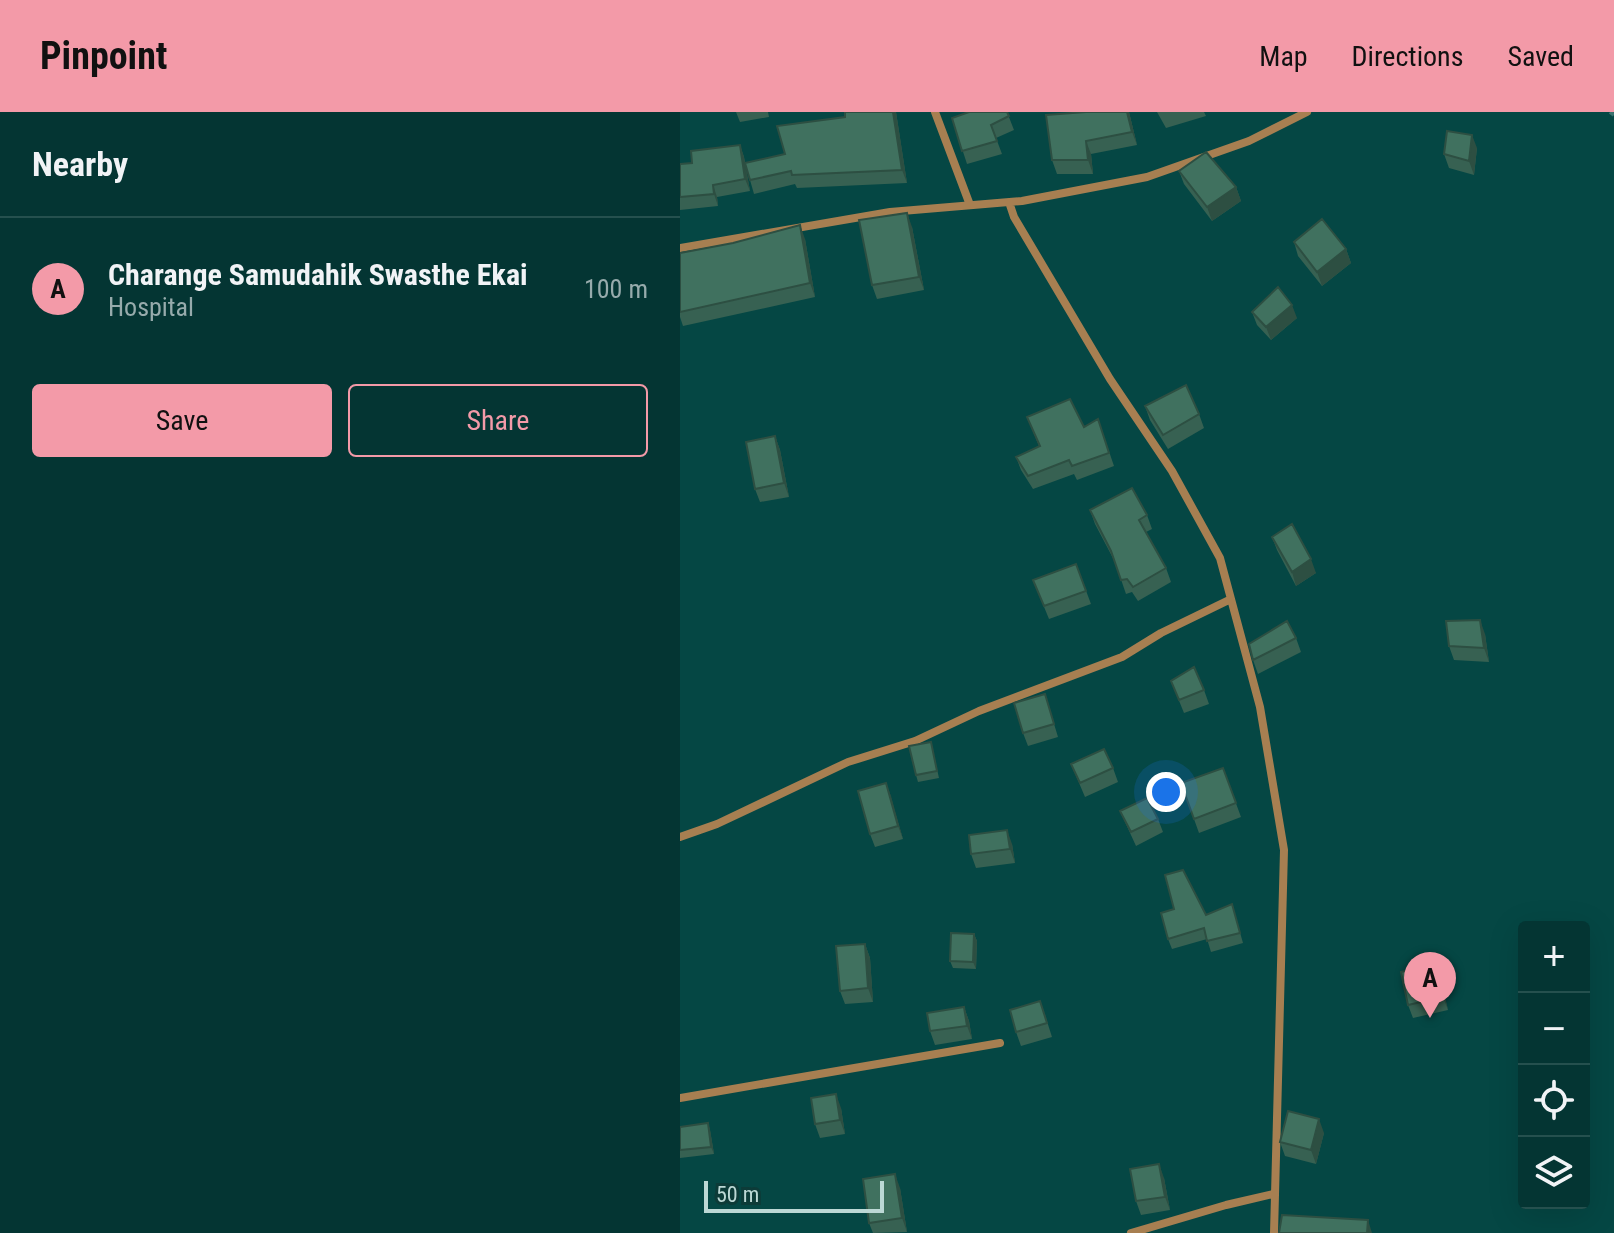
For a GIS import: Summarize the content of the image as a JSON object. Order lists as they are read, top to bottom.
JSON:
{
  "scale_bar": "50 m",
  "page": {
    "header": "Pinpoint",
    "nav": ["Map", "Directions", "Saved"],
    "heading": "Nearby",
    "list": [
      {
        "mark": "A",
        "name": "Charange Samudahik Swasthe Ekai",
        "note": "Hospital",
        "value": "100 m"
      }
    ],
    "buttons": ["Save", "Share"],
    "map_buttons": ["+", "−"],
    "pins": "A",
    "scale": "50 m"
  }
}
